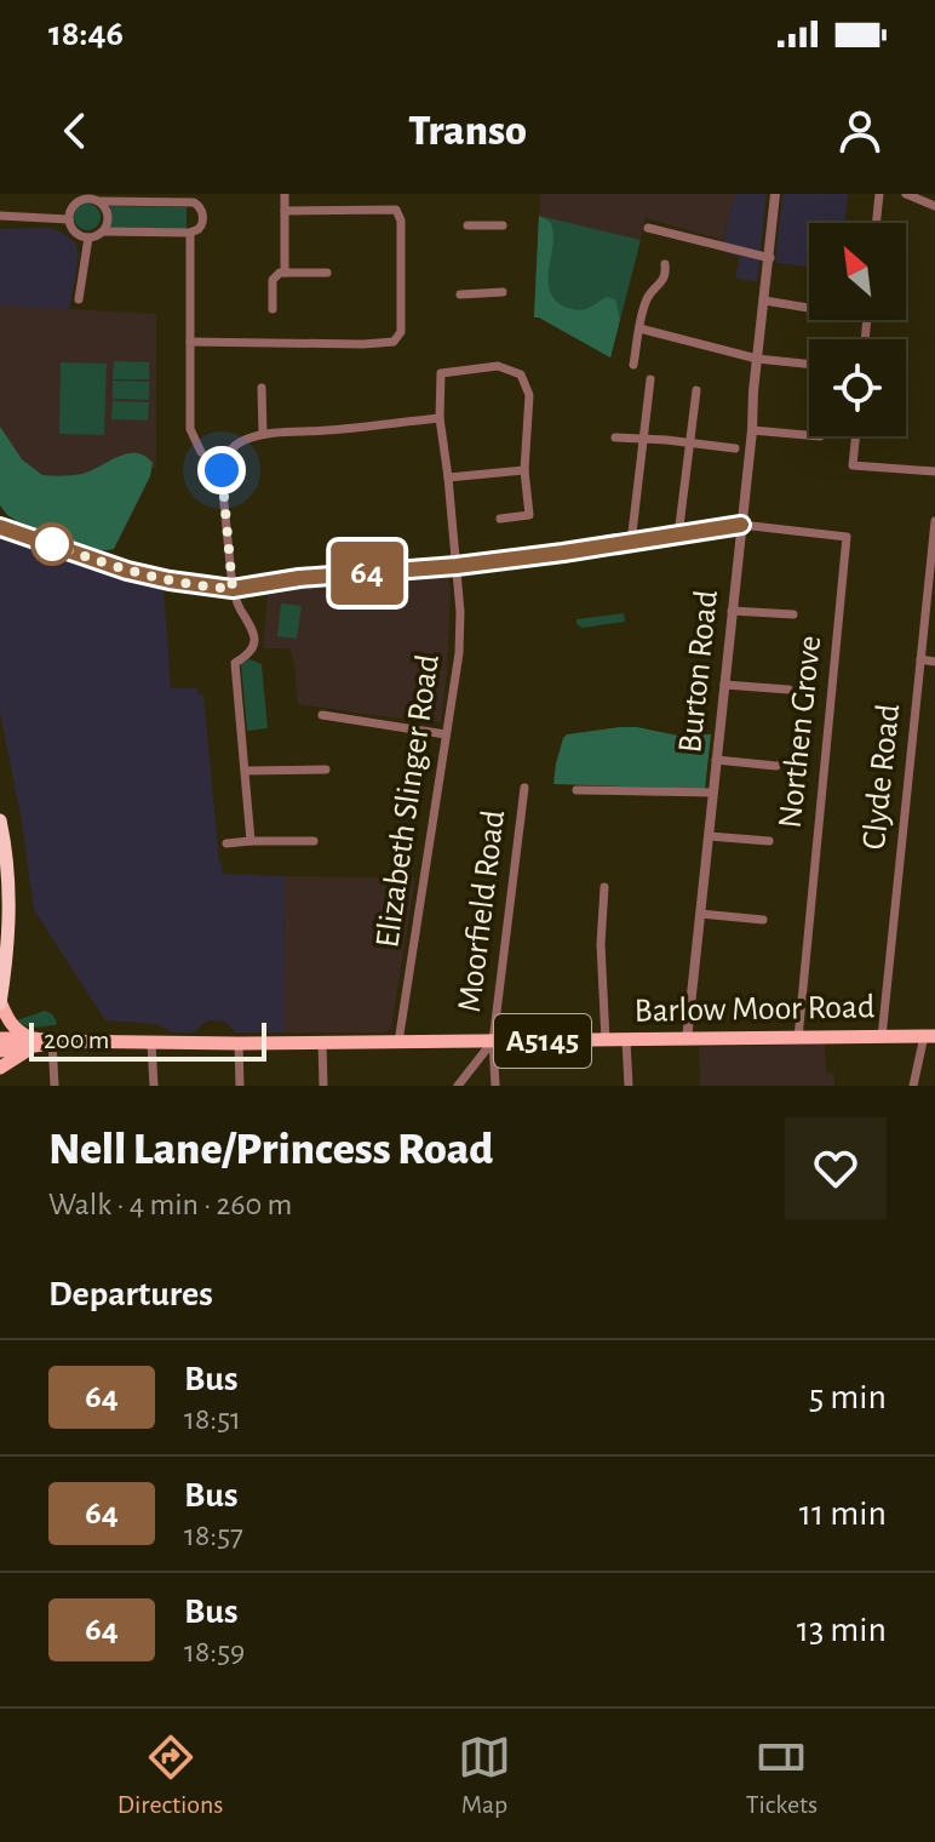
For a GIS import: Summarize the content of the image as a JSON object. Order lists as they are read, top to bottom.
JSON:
{
  "streets": {
    "main road": ["Barlow Moor Road", "A5145"],
    "street": [
      "Burton Road",
      "Northen Grove",
      "Clyde Road",
      "Elizabeth Slinger Road",
      "Moorfield Road"
    ]
  },
  "crossings": [
    ["Burton Road", "Northen Grove"],
    ["Burton Road", "Barlow Moor Road"],
    ["Northen Grove", "Barlow Moor Road"],
    ["Clyde Road", "Barlow Moor Road"],
    ["Elizabeth Slinger Road", "Barlow Moor Road"],
    ["Moorfield Road", "Barlow Moor Road"],
    ["Barlow Moor Road", "A5145"]
  ],
  "lines": ["bus line 64"],
  "scale_bar": "200 m",
  "north": "top left",
  "page": {
    "status": "18:46",
    "header": "Transo",
    "on_map": "64",
    "scale": "200 m",
    "heading": [
      ["Nell Lane/Princess Road", "Walk · 4 min · 260 m"],
      "Departures"
    ],
    "list": [
      {
        "mark": "64",
        "name": "Bus",
        "note": "18:51",
        "value": "5 min"
      },
      {
        "mark": "64",
        "name": "Bus",
        "note": "18:57",
        "value": "11 min"
      },
      {
        "mark": "64",
        "name": "Bus",
        "note": "18:59",
        "value": "13 min"
      }
    ],
    "tabs": ["Directions", "Map", "Tickets"]
  }
}
